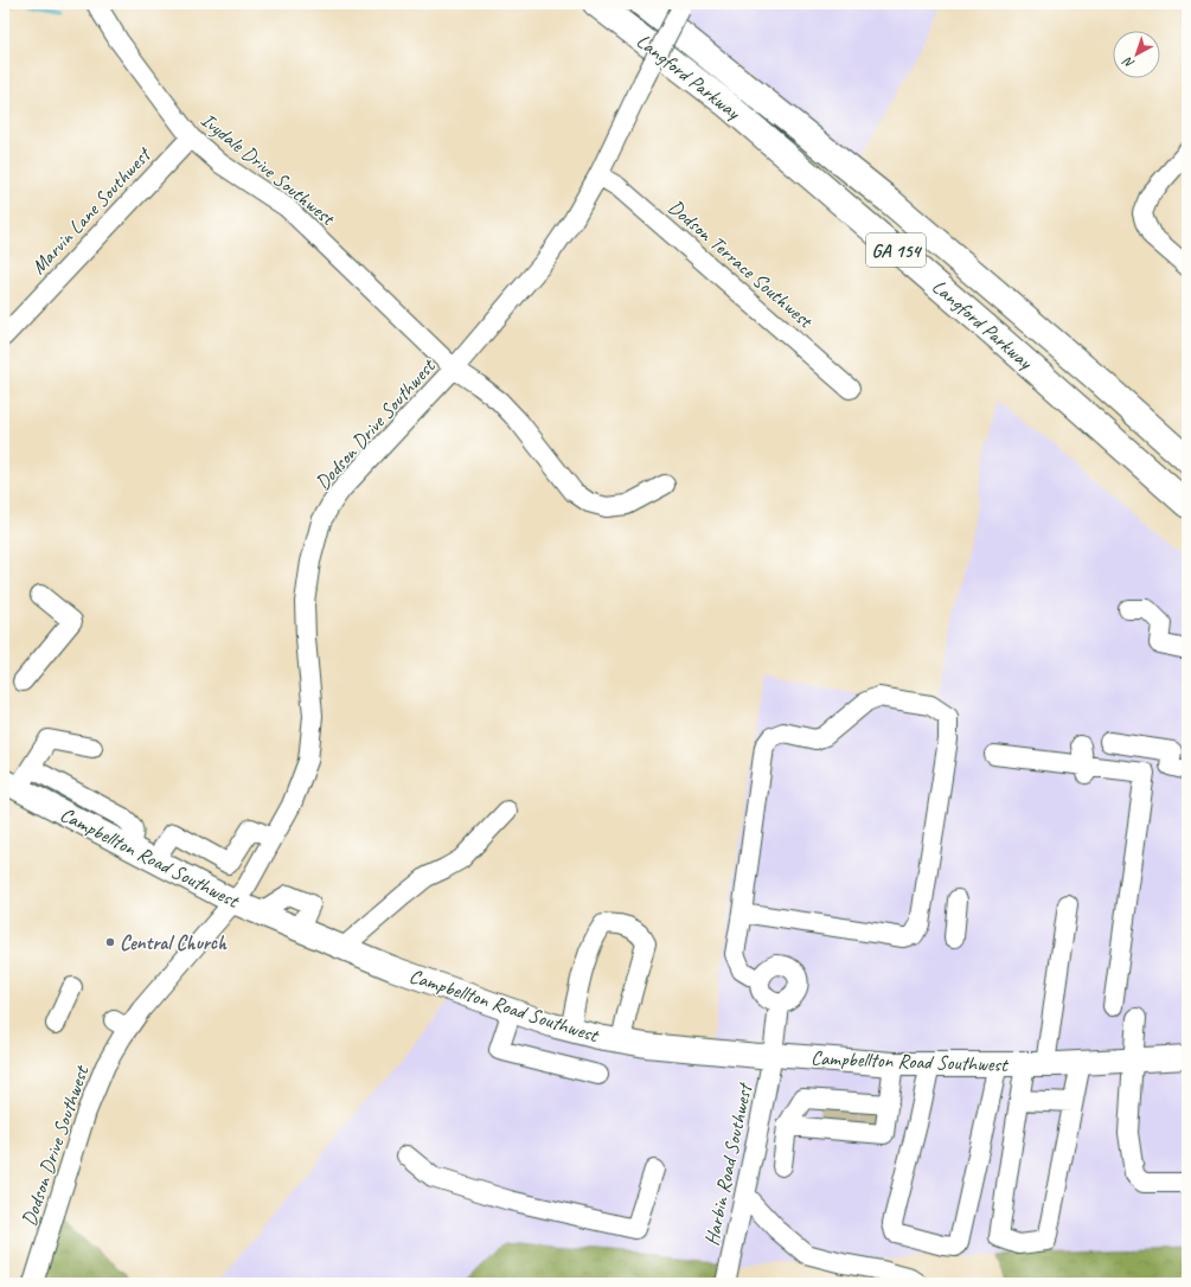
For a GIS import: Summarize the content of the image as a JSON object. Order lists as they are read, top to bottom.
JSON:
{
  "streets": {
    "highway": ["Langford Parkway", "GA 154"],
    "main road": ["Campbellton Road Southwest"],
    "street": [
      "Ivydale Drive Southwest",
      "Marvin Lane Southwest",
      "Dodson Terrace Southwest",
      "Dodson Drive Southwest",
      "Harbin Road Southwest"
    ]
  },
  "crossings": [
    ["Ivydale Drive Southwest", "Marvin Lane Southwest"],
    ["Ivydale Drive Southwest", "Dodson Drive Southwest"],
    ["Dodson Terrace Southwest", "Dodson Drive Southwest"],
    ["Dodson Drive Southwest", "Campbellton Road Southwest"],
    ["Campbellton Road Southwest", "Harbin Road Southwest"]
  ],
  "places": ["Central Church"],
  "north": "bottom left"
}
